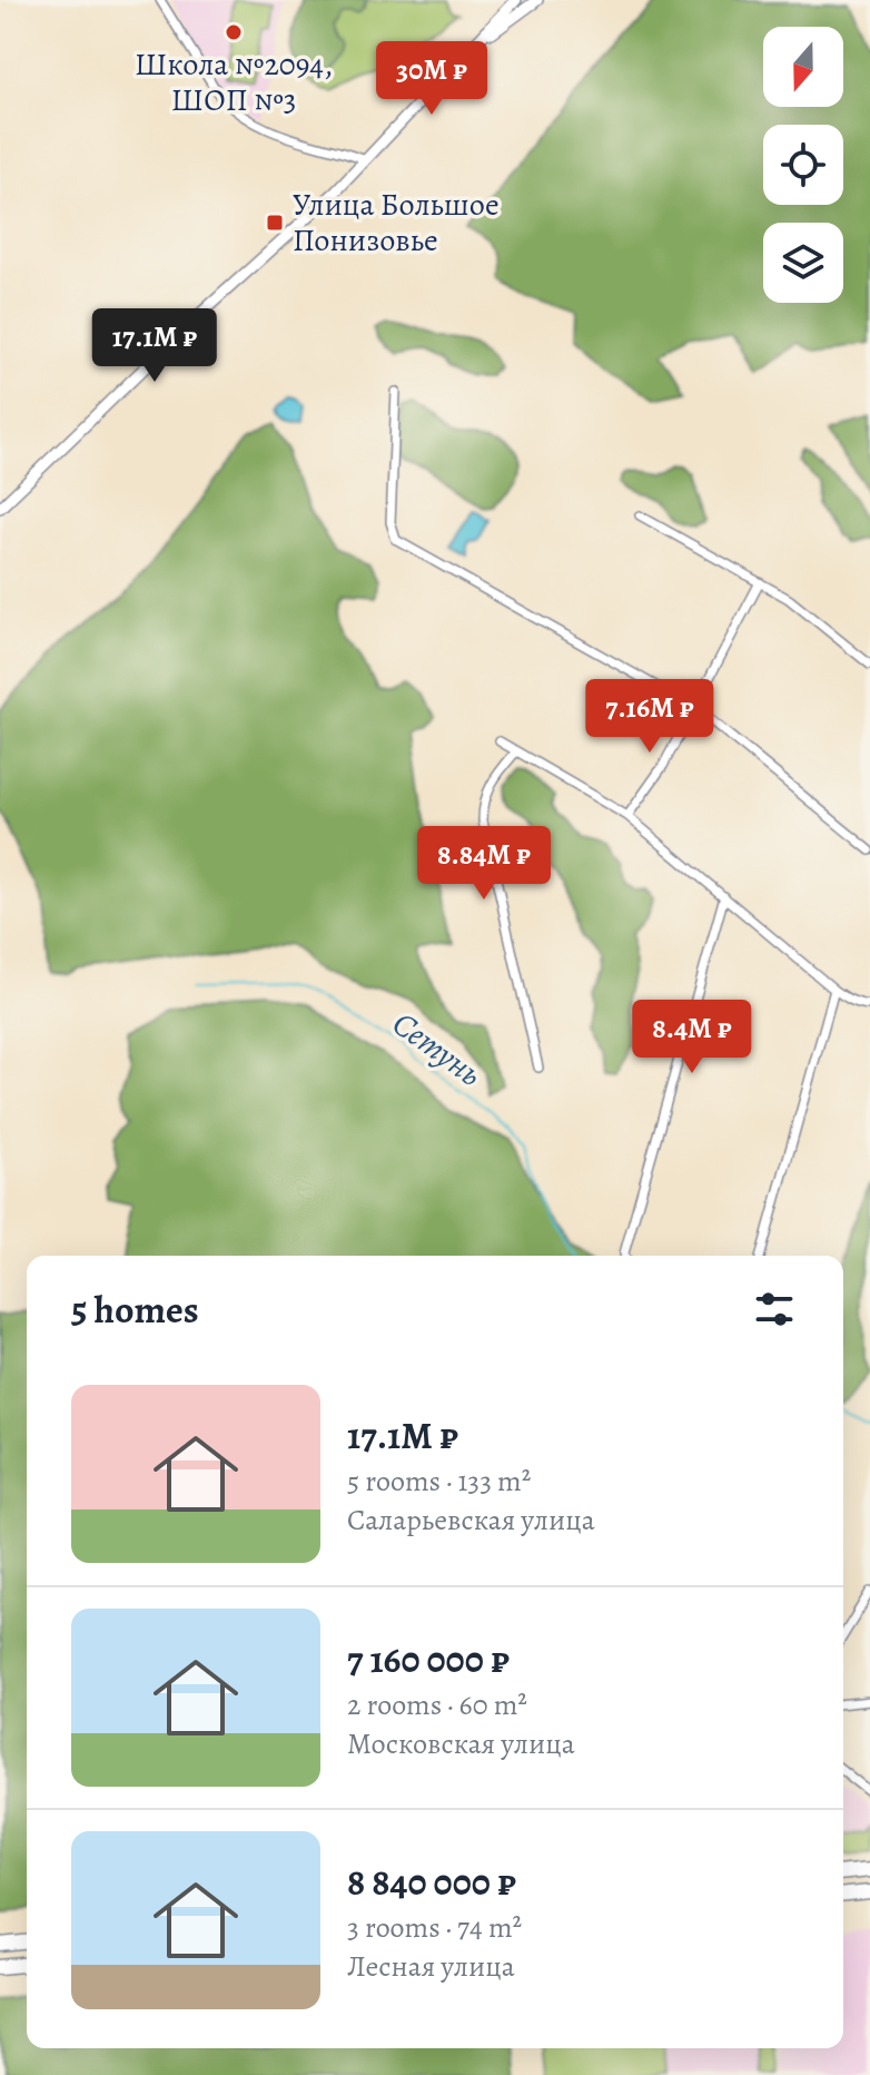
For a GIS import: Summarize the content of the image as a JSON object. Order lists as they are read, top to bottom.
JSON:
{
  "water": ["Сетунь"],
  "places": {
    "other": ["Школа №2094, ШОП №3"],
    "transit": ["Улица Большое Понизовье"]
  },
  "north": "bottom",
  "page": {
    "price": [
      "30M ₽",
      "17.1M ₽",
      "7.16M ₽",
      "8.84M ₽",
      "8.4M ₽"
    ],
    "heading": "5 homes",
    "list": [
      {
        "name": "17.1M ₽",
        "note": "5 rooms · 133 m² · Саларьевская улица"
      },
      {
        "name": "7 160 000 ₽",
        "note": "2 rooms · 60 m² · Московская улица"
      },
      {
        "name": "8 840 000 ₽",
        "note": "3 rooms · 74 m² · Лесная улица"
      }
    ]
  }
}
